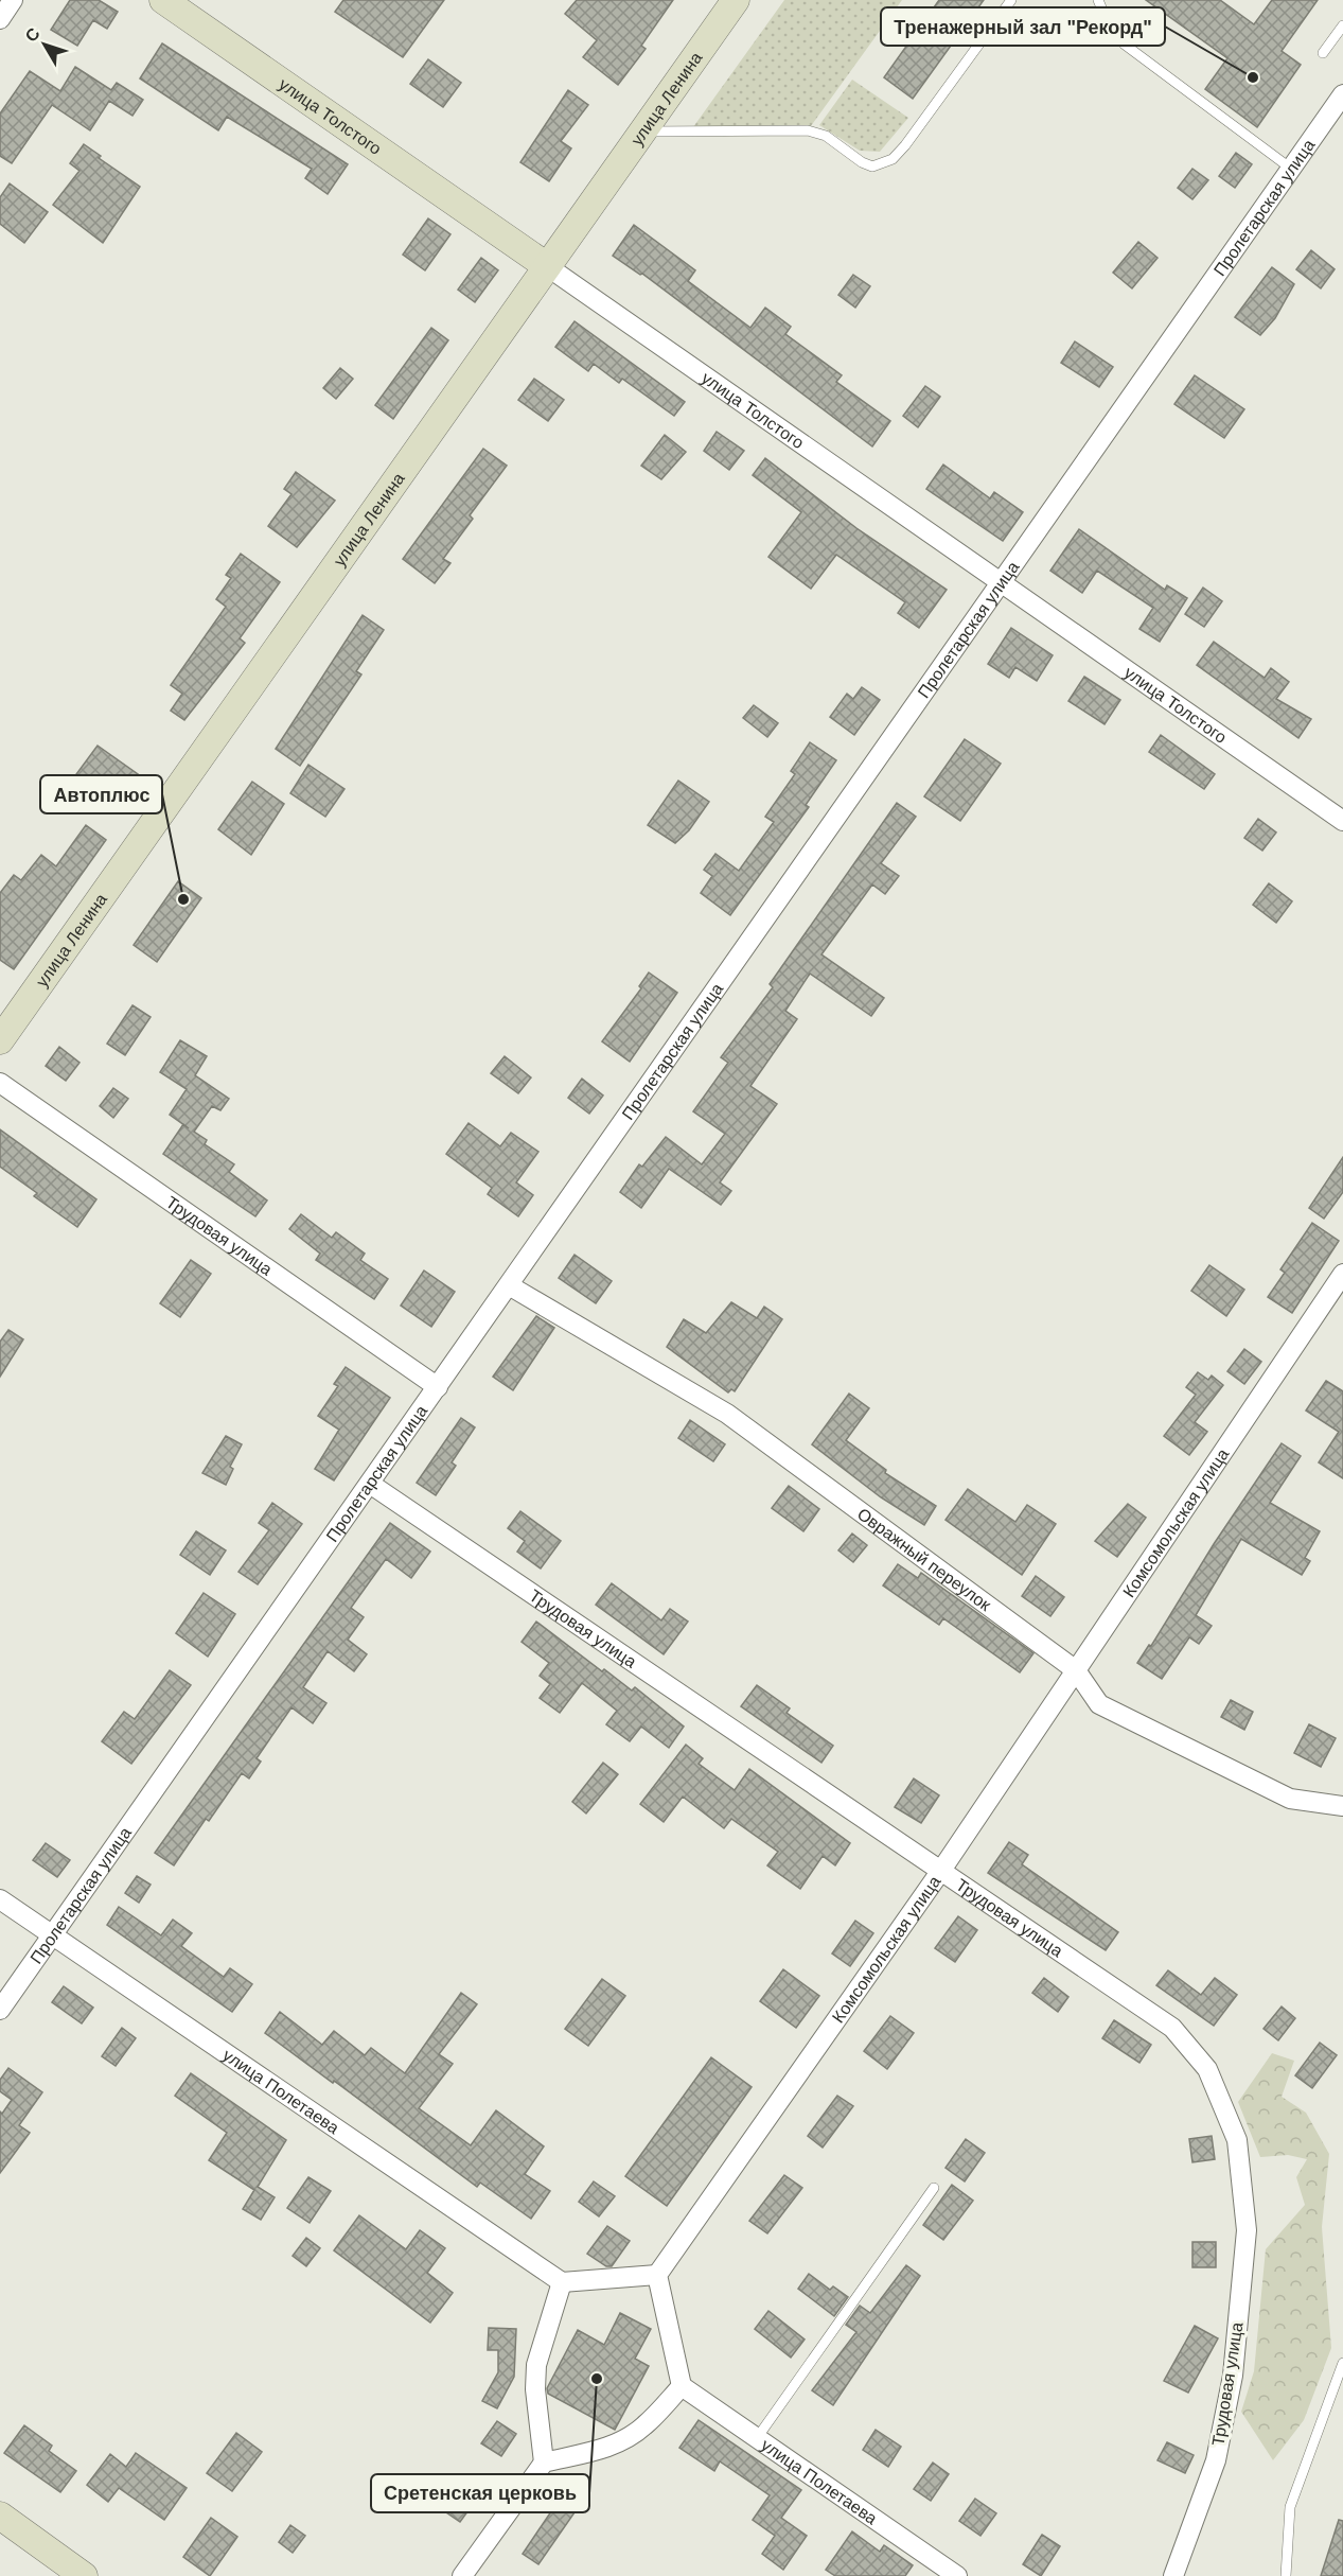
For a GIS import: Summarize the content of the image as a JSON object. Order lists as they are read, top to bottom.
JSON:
{
  "streets": {
    "street": [
      "улица Ленина",
      "улица Толстого",
      "Пролетарская улица",
      "Трудовая улица",
      "Комсомольская улица",
      "Овражный переулок",
      "улица Полетаева"
    ]
  },
  "crossings": [
    ["улица Ленина", "улица Толстого"],
    ["улица Толстого", "Пролетарская улица"],
    ["Пролетарская улица", "Трудовая улица"],
    ["Пролетарская улица", "Овражный переулок"],
    ["Пролетарская улица", "улица Полетаева"],
    ["Трудовая улица", "Комсомольская улица"],
    ["Комсомольская улица", "Овражный переулок"]
  ],
  "places": ["Тренажерный зал \"Рекорд\"", "Автоплюс", "Сретенская церковь"],
  "north": "top left"
}
